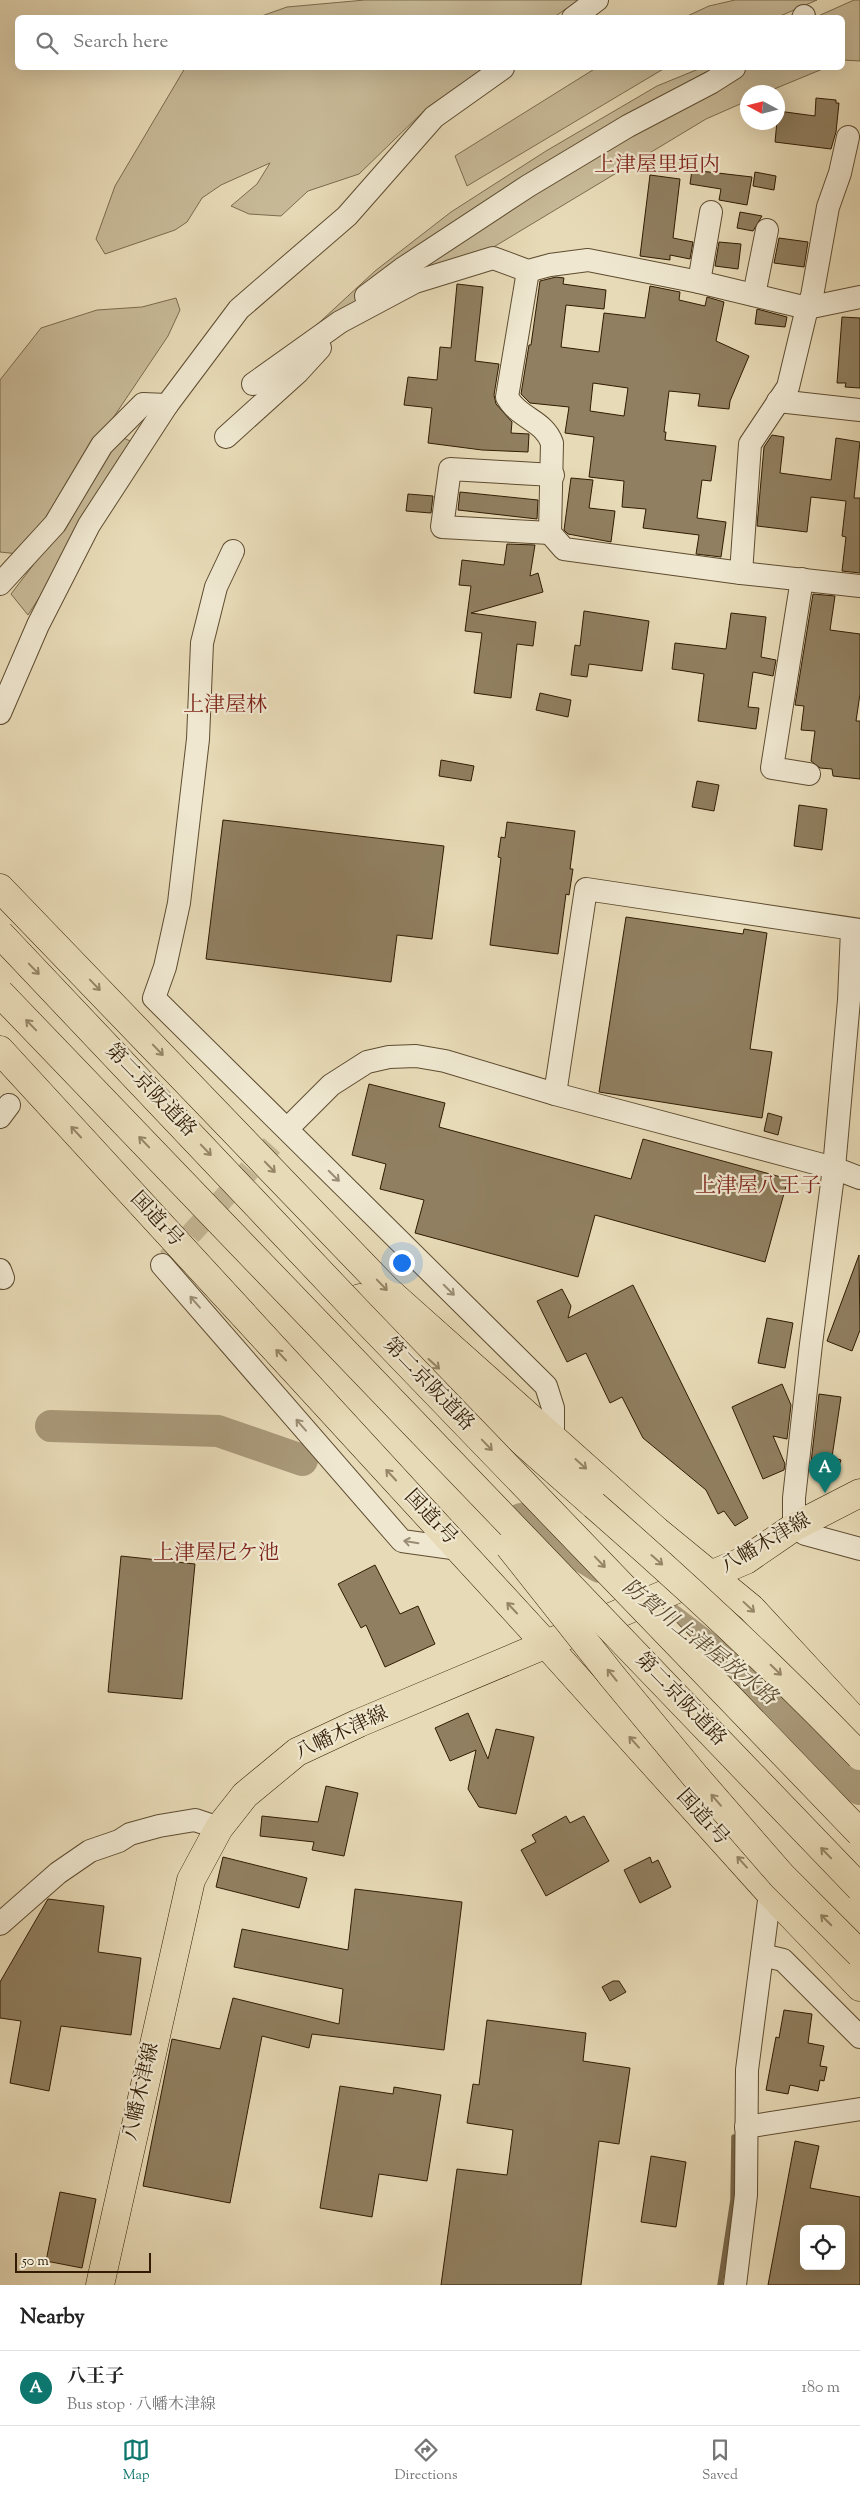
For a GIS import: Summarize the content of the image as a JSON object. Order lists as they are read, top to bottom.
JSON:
{
  "streets": {
    "main road": ["第二京阪道路", "国道1号", "八幡木津線"]
  },
  "crossings": [
    ["国道1号", "八幡木津線"]
  ],
  "districts": [
    "上津屋里垣内",
    "上津屋林",
    "上津屋八王子",
    "上津屋尼ケ池"
  ],
  "water": ["防賀川上津屋放水路"],
  "scale_bar": "50 m",
  "north": "left",
  "page": {
    "search": "Search here",
    "pins": "A",
    "scale": "50 m",
    "heading": "Nearby",
    "list": [
      {
        "mark": "A",
        "name": "八王子",
        "note": "Bus stop · 八幡木津線",
        "value": "180 m"
      }
    ],
    "nav": ["Map", "Directions", "Saved"]
  }
}
